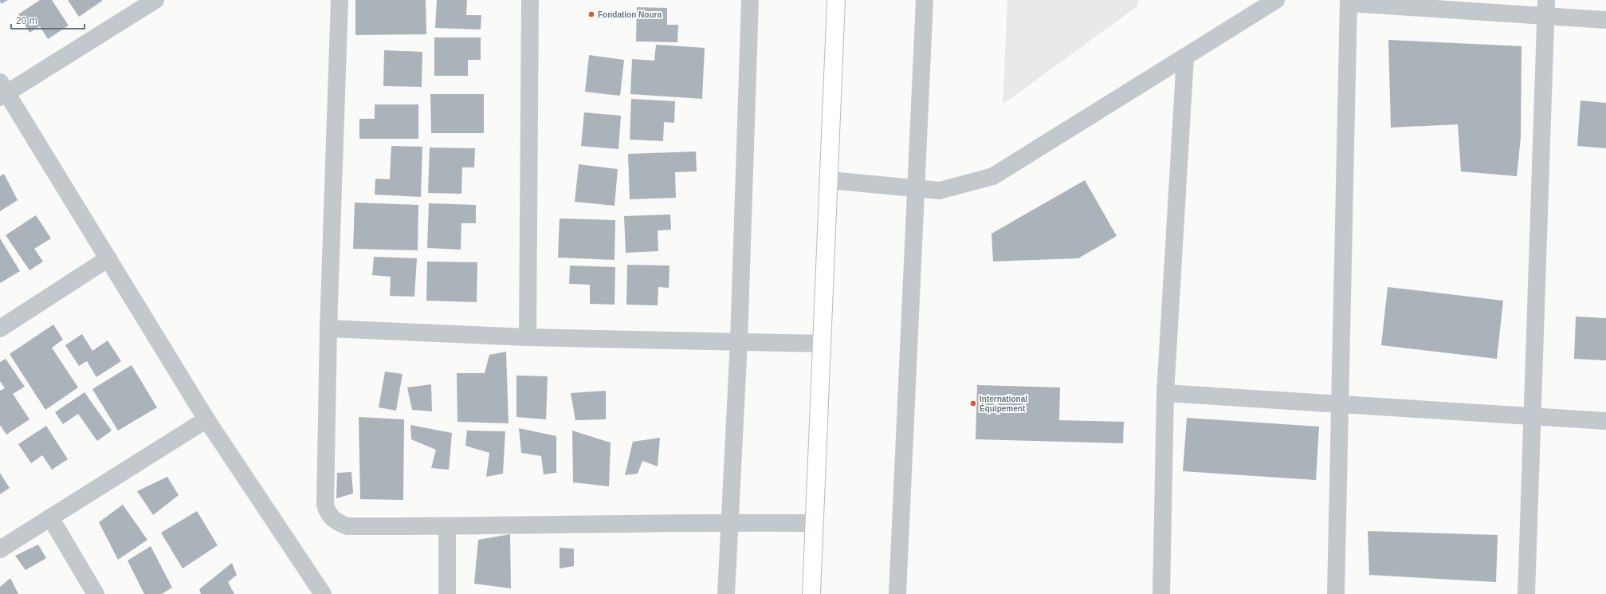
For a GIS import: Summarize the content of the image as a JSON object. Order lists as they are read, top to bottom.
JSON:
{
  "places": ["Fondation Noura", "International Équipement"],
  "scale_bar": "20 m"
}
